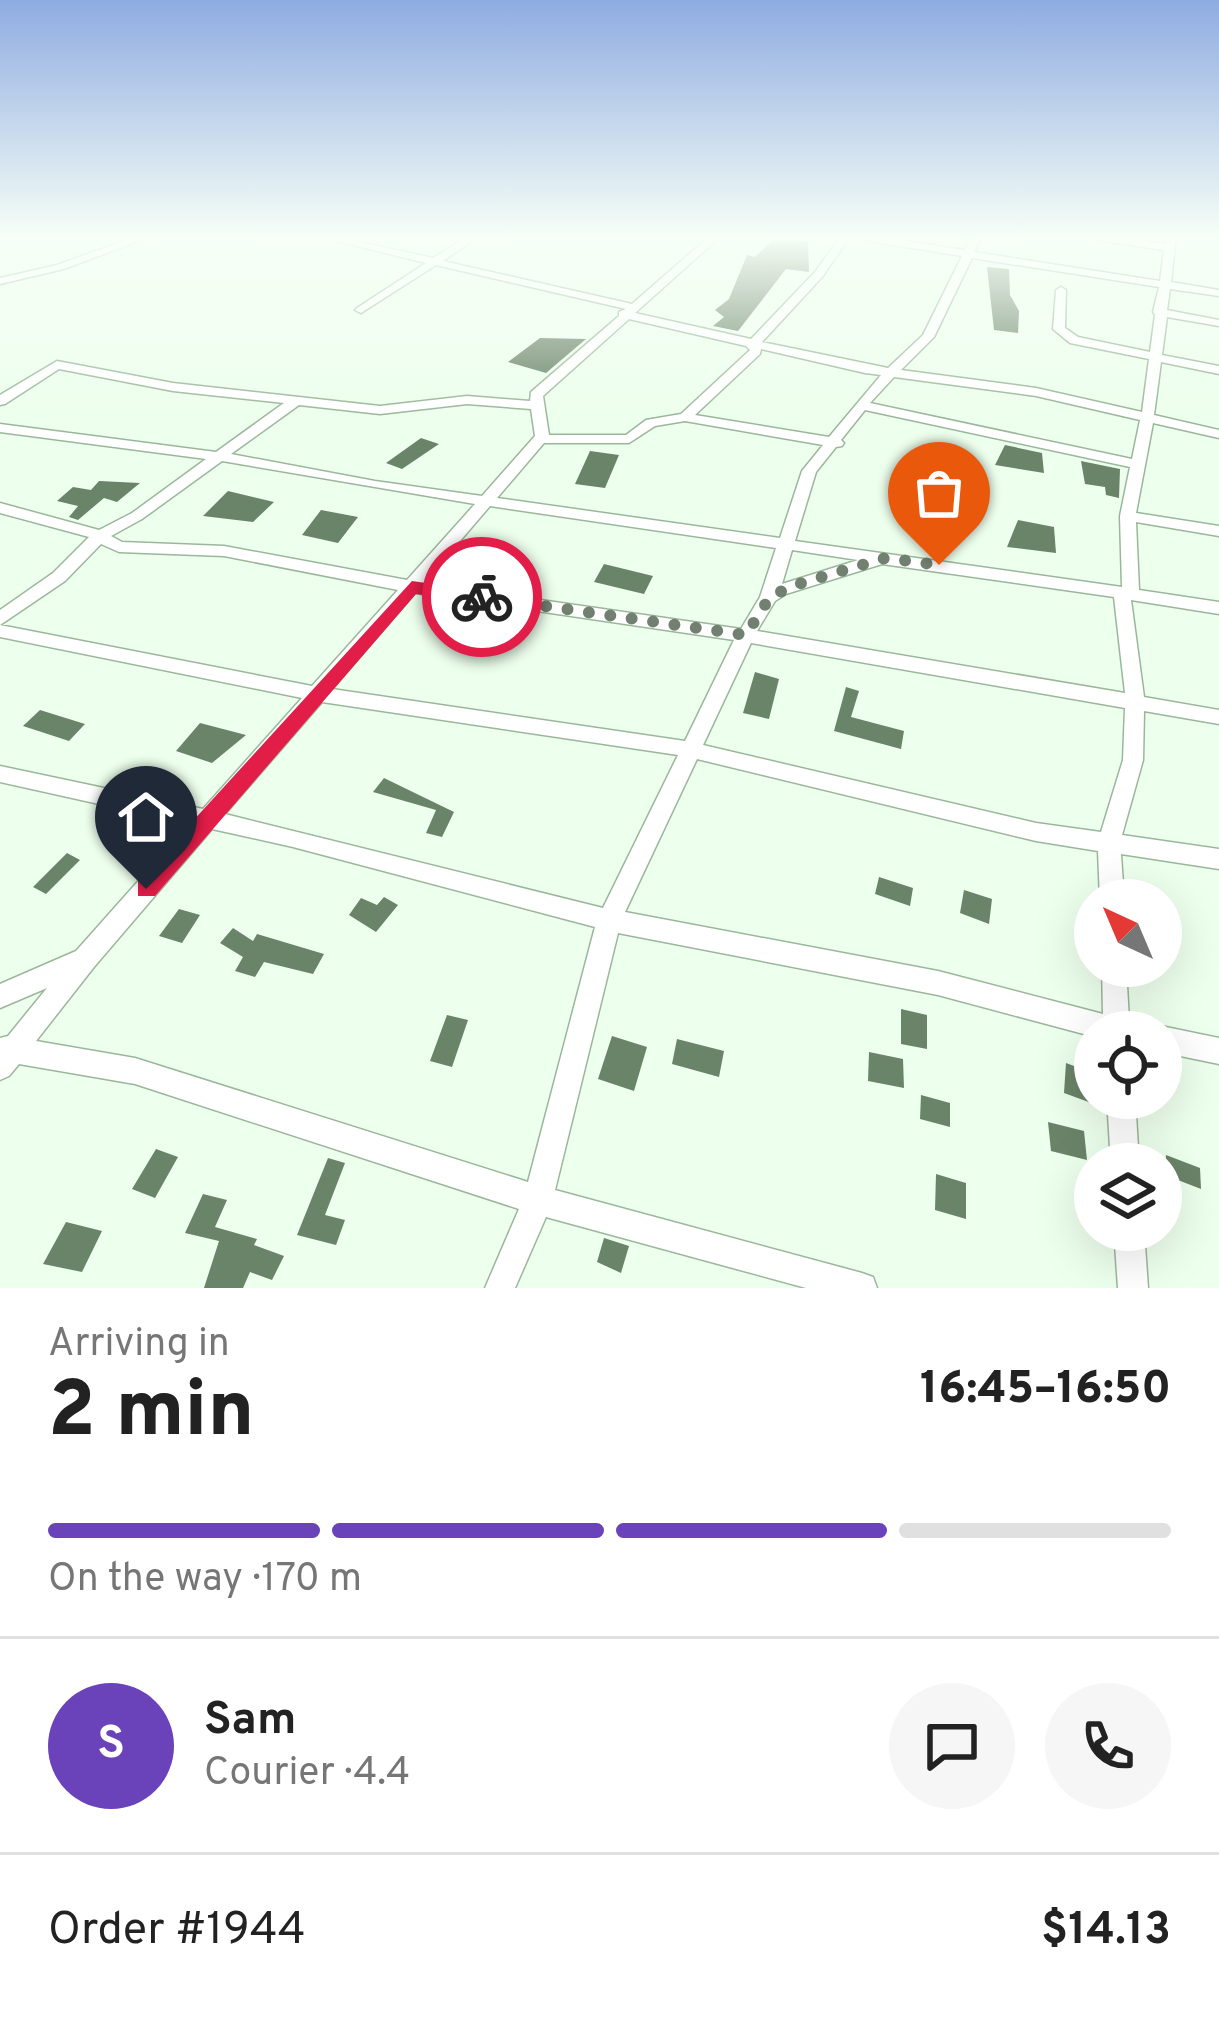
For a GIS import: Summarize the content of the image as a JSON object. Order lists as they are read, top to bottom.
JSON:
{
  "north": "top left",
  "page": {
    "heading": ["2 min", "Arriving in", "16:45–16:50"],
    "panel": [
      "Sam",
      "Courier · 4.4",
      "Order #1944",
      "$14.13"
    ],
    "bar": "On the way · 170 m",
    "round": "S"
  }
}
